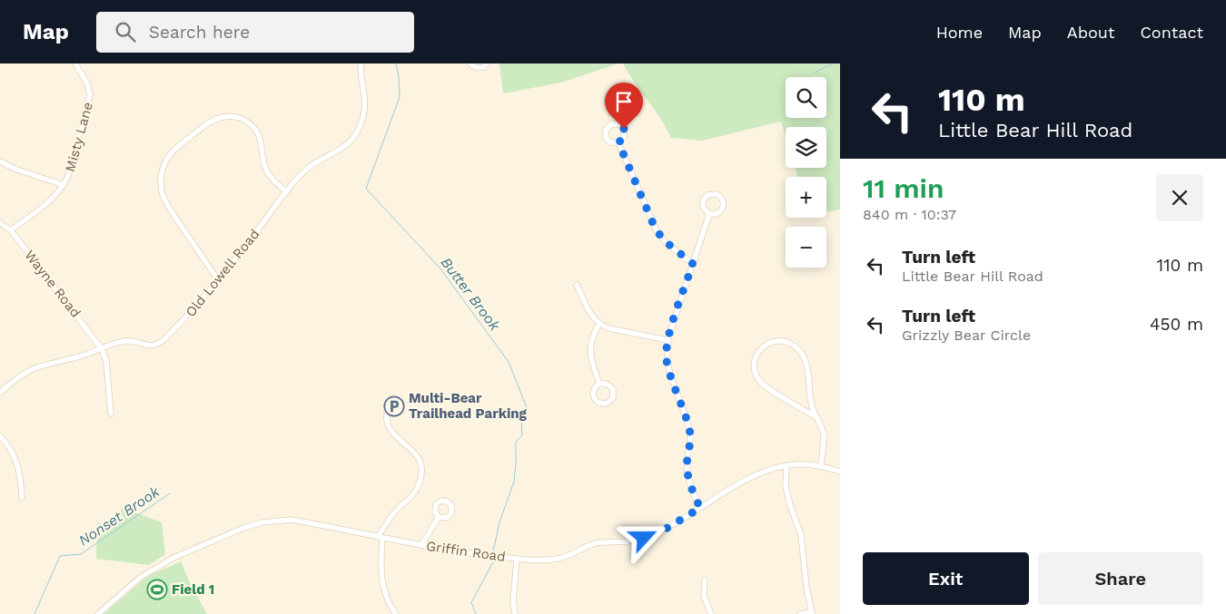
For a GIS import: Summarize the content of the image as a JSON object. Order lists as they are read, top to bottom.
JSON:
{
  "streets": {
    "street": [
      "Misty Lane",
      "Old Lowell Road",
      "Wayne Road",
      "Griffin Road"
    ]
  },
  "crossings": [
    ["Misty Lane", "Wayne Road"],
    ["Old Lowell Road", "Wayne Road"]
  ],
  "water": ["Butter Brook", "Nonset Brook"],
  "places": {
    "parking": ["Multi-Bear Trailhead Parking"],
    "sports": ["Field 1"]
  },
  "page": {
    "header": "Map",
    "search": "Search here",
    "nav": [
      "Home",
      "Map",
      "About",
      "Contact"
    ],
    "turn": ["110 m", "Little Bear Hill Road"],
    "map_buttons": ["+", "−"],
    "heading": ["11 min", "840 m · 10:37"],
    "list": [
      {
        "name": "Turn left",
        "note": "Little Bear Hill Road",
        "value": "110 m"
      },
      {
        "name": "Turn left",
        "note": "Grizzly Bear Circle",
        "value": "450 m"
      }
    ],
    "buttons": ["Exit", "Share"]
  }
}
